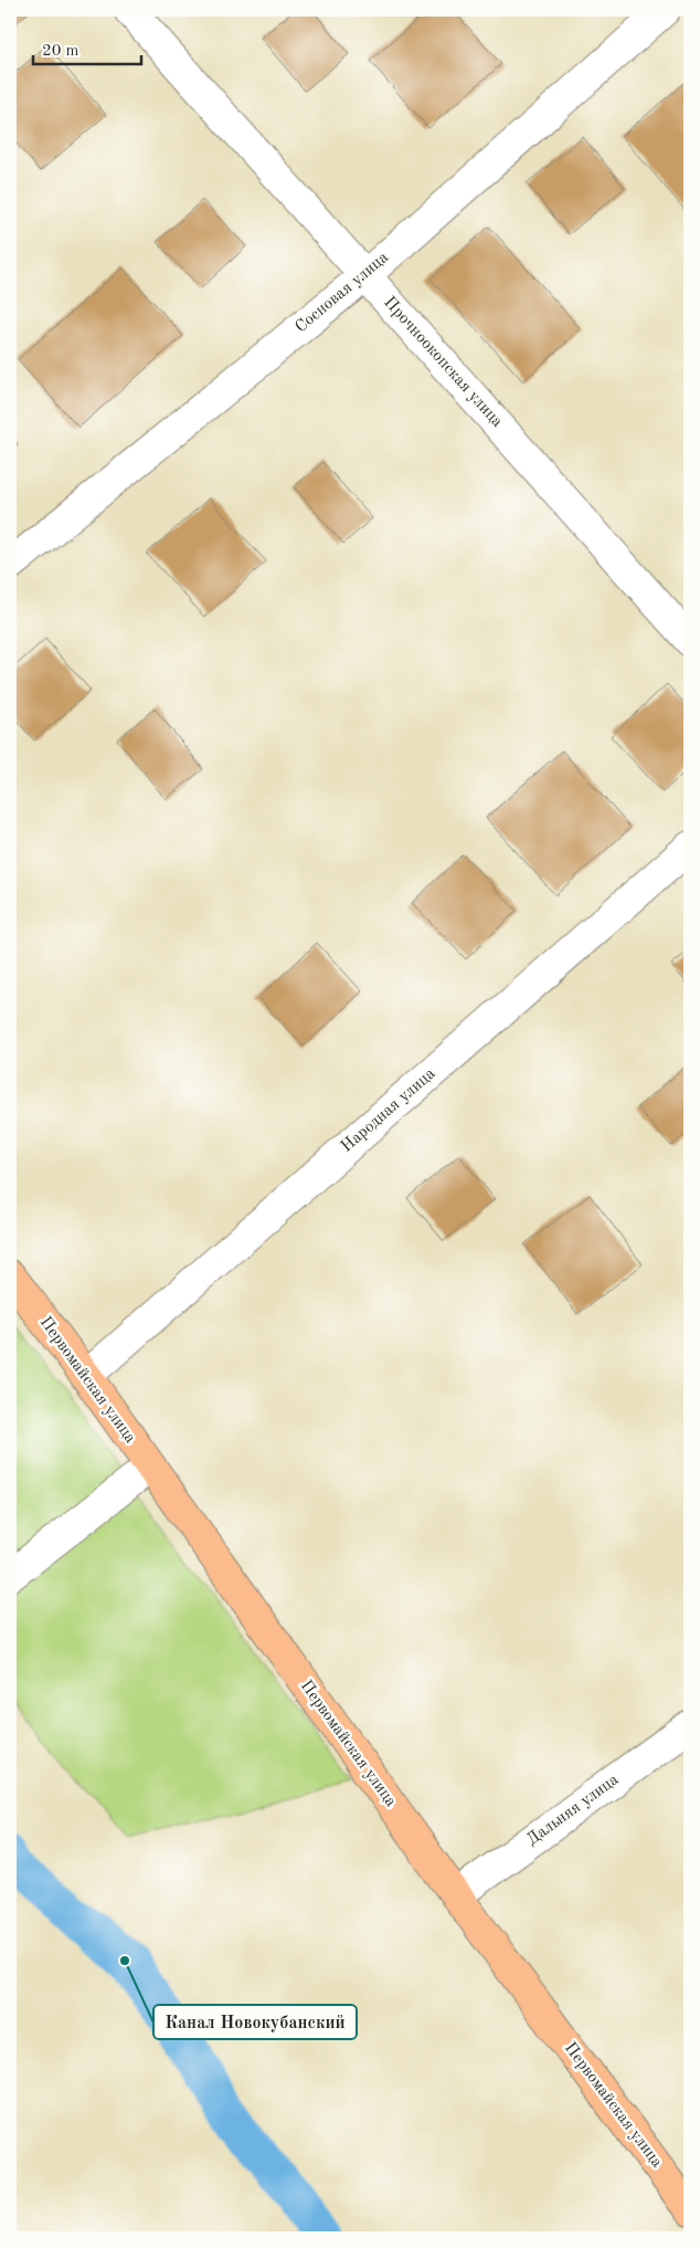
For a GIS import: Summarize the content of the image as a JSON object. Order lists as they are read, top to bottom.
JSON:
{
  "streets": {
    "main road": ["Первомайская улица"],
    "street": [
      "Сосновая улица",
      "Прочноокопская улица",
      "Народная улица",
      "Дальняя улица"
    ]
  },
  "crossings": [
    ["Сосновая улица", "Прочноокопская улица"],
    ["Народная улица", "Первомайская улица"],
    ["Первомайская улица", "Дальняя улица"]
  ],
  "places": ["Канал Новокубанский"],
  "scale_bar": "20 m"
}
